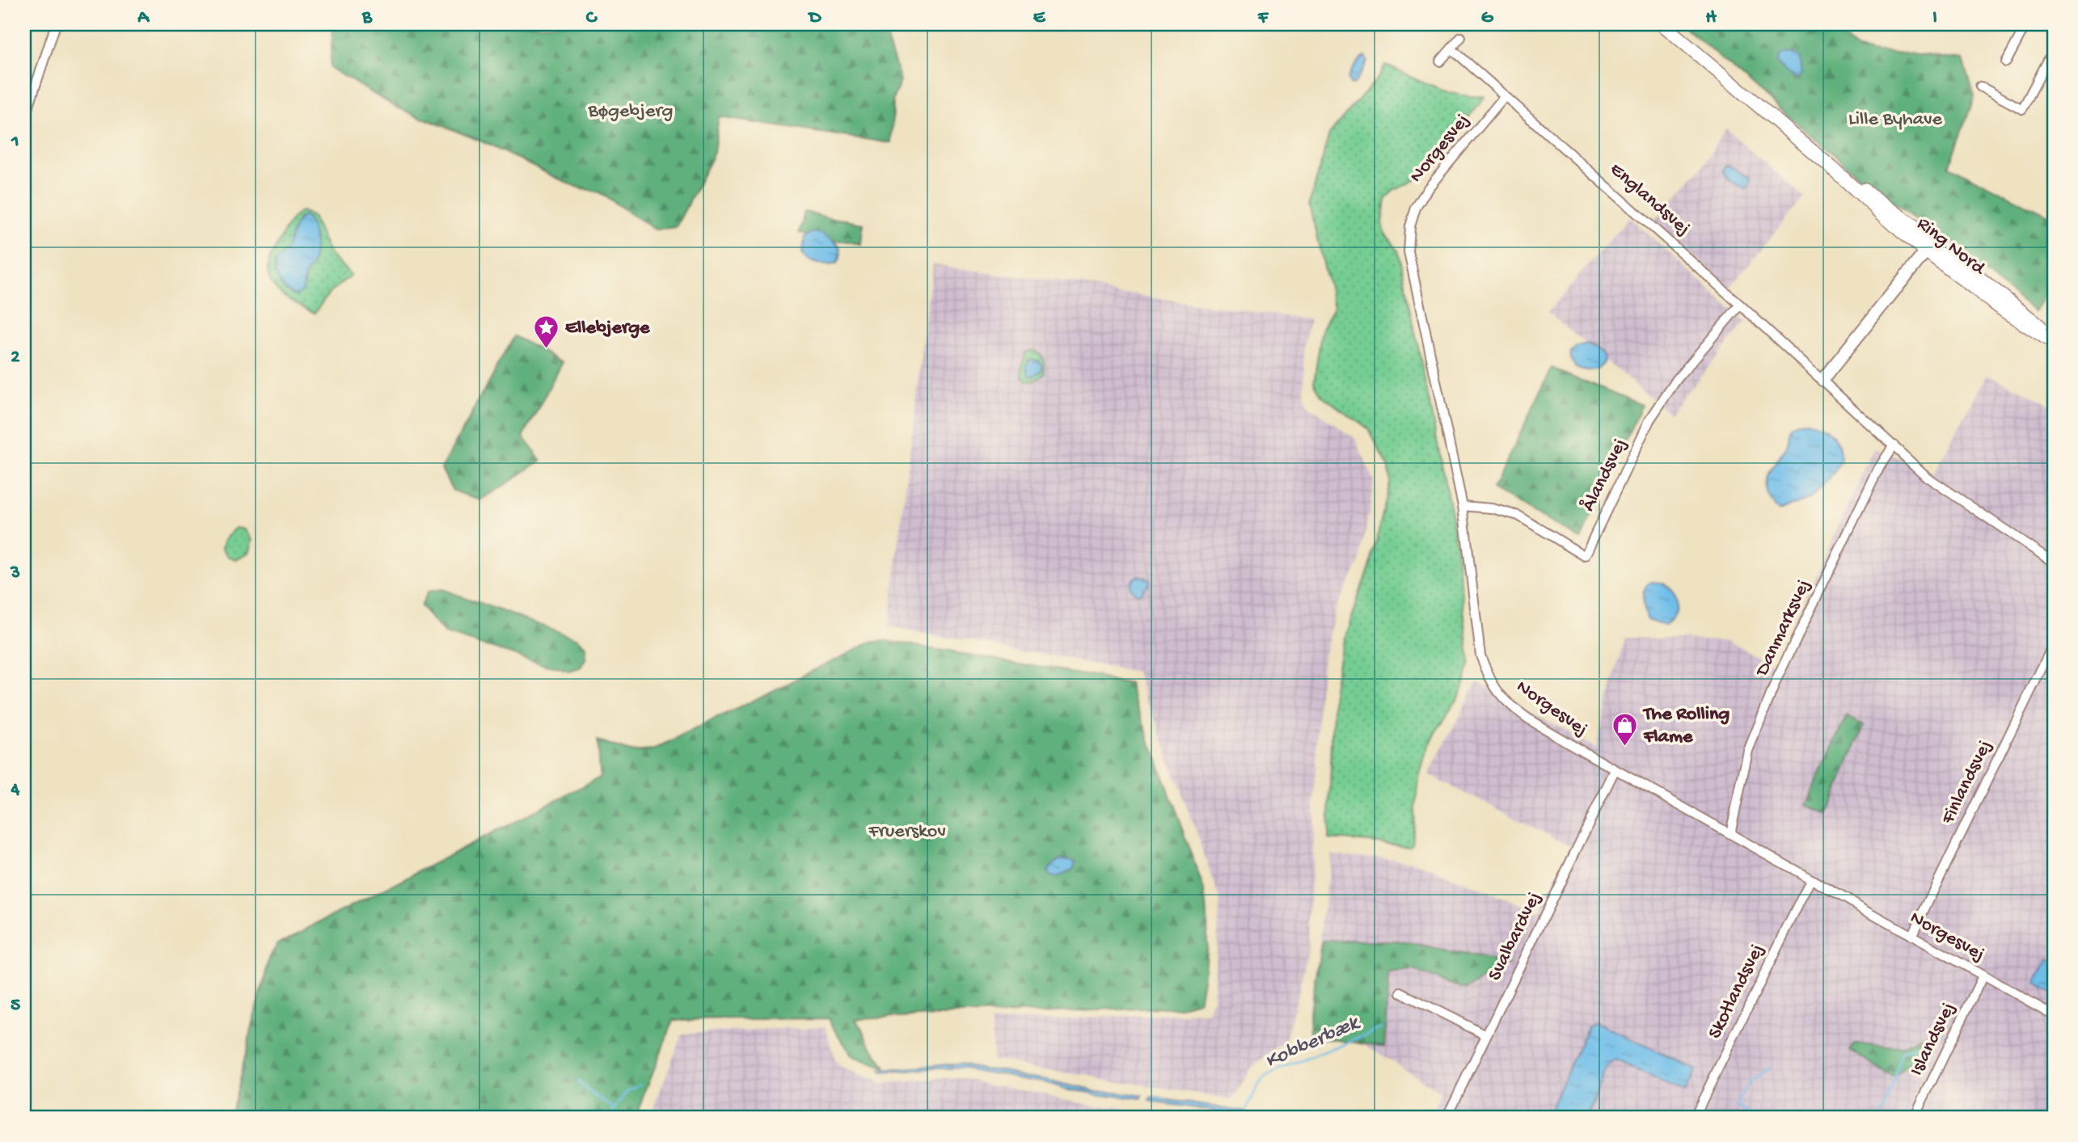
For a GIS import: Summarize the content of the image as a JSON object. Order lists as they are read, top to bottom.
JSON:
{
  "streets": {
    "main road": ["Ring Nord"],
    "street": [
      "Norgesvej",
      "Englandsvej",
      "Ålandsvej",
      "Danmarksvej",
      "Finlandsvej",
      "Svalbardvej",
      "Skotlandsvej",
      "Islandsvej"
    ]
  },
  "crossings": [
    ["Norgesvej", "Englandsvej"],
    ["Norgesvej", "Ålandsvej"],
    ["Norgesvej", "Danmarksvej"],
    ["Norgesvej", "Finlandsvej"],
    ["Norgesvej", "Svalbardvej"],
    ["Norgesvej", "Skotlandsvej"],
    ["Norgesvej", "Islandsvej"],
    ["Englandsvej", "Ålandsvej"],
    ["Englandsvej", "Danmarksvej"]
  ],
  "water": ["Kobberbæk"],
  "parks": ["Bøgebjerg", "Lille Byhave", "Fruerskov"],
  "places": {
    "place": ["Ellebjerge"],
    "shop": ["The Rolling Flame"]
  },
  "grid": {
    "columns": [
      "A",
      "B",
      "C",
      "D",
      "E",
      "F",
      "G",
      "H",
      "I"
    ],
    "rows": [
      "1",
      "2",
      "3",
      "4",
      "5"
    ]
  }
}
